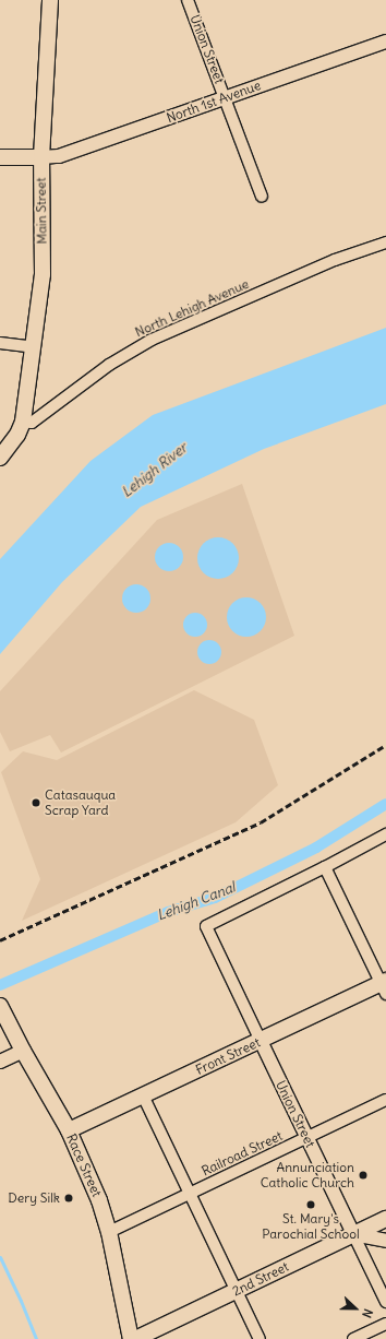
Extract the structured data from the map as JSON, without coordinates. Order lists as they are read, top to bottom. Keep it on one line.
{"streets":{"main road":["Main Street","Front Street","Race Street","2nd Street"],"street":["Union Street","North 1st Avenue","North Lehigh Avenue","Railroad Street"]},"crossings":[["Union Street","North 1st Avenue"],["Union Street","Front Street"],["Union Street","Railroad Street"],["Union Street","2nd Street"],["North 1st Avenue","Main Street"],["Main Street","North Lehigh Avenue"],["Front Street","Race Street"],["Railroad Street","Race Street"]],"water":["Lehigh River","Lehigh Canal"],"places":["Catasauqua Scrap Yard","Annunciation Catholic Church","Dery Silk","St. Mary's Parochial School"],"north":"right"}
